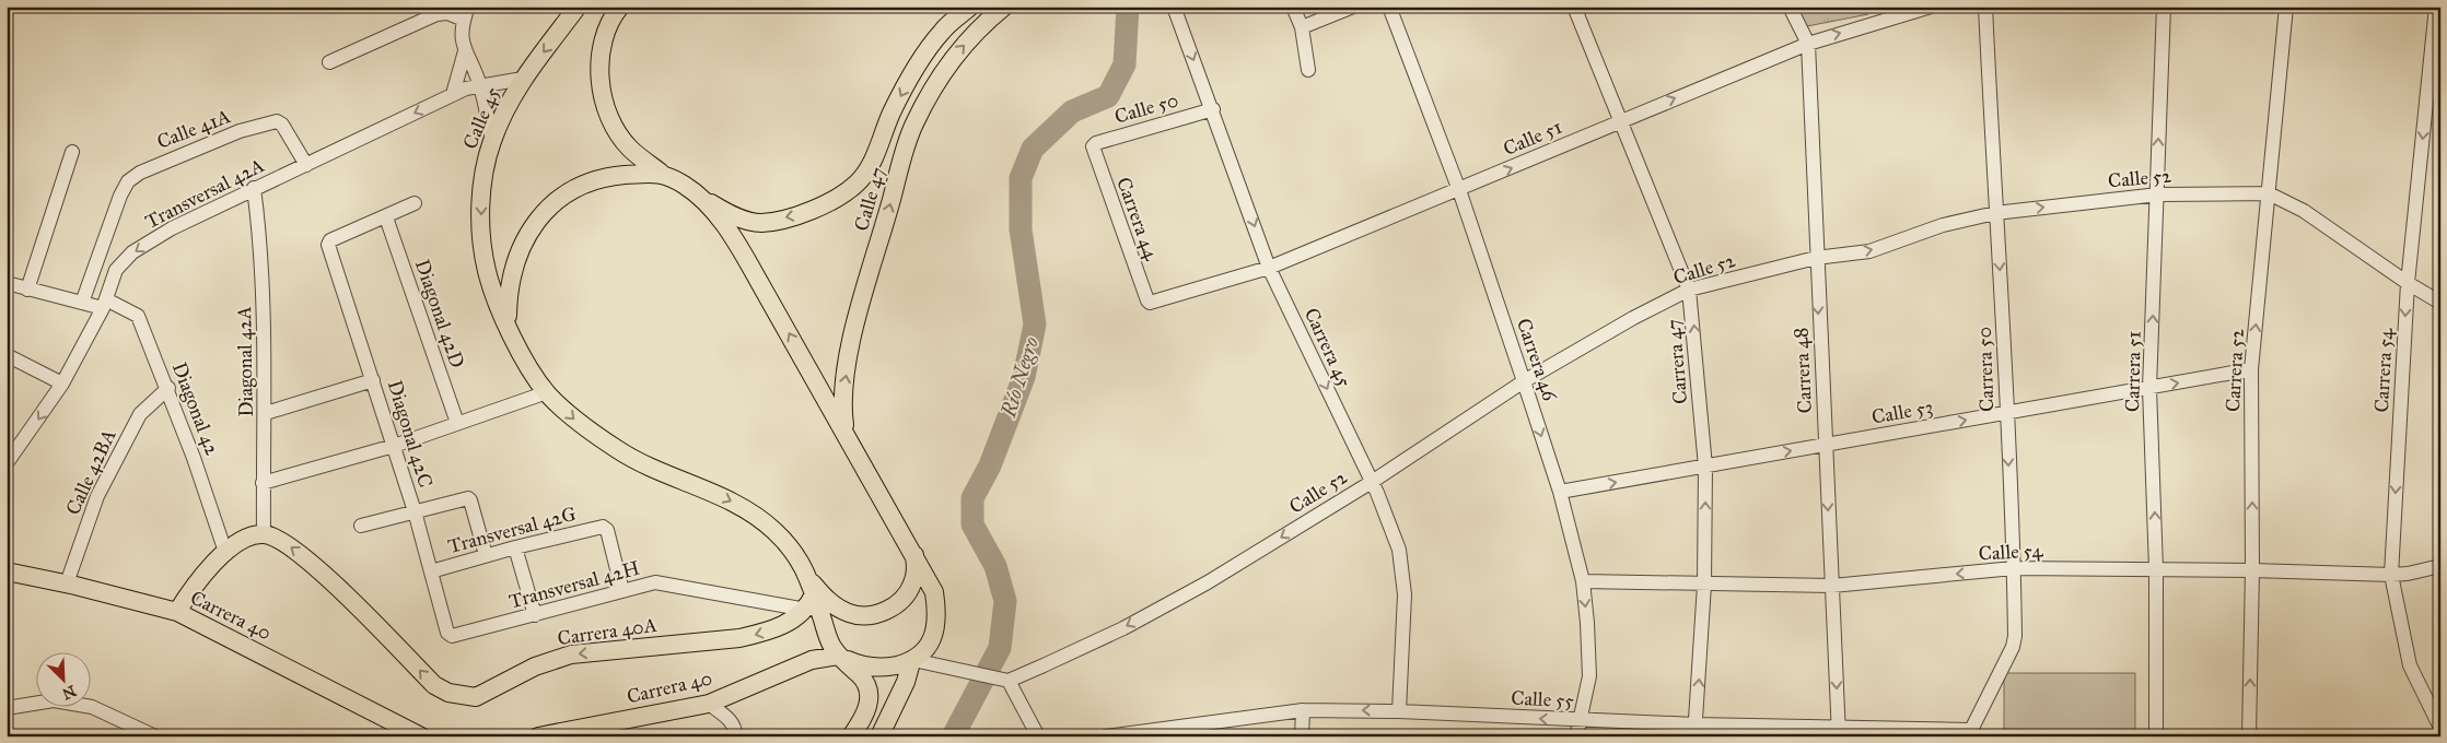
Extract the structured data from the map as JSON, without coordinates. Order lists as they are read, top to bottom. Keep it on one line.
{"streets":{"main road":["Calle 45","Calle 47","Carrera 40","Carrera 40A"],"street":["Calle 50","Calle 41A","Calle 51","Calle 52","Transversal 42A","Carrera 44","Diagonal 42D","Carrera 45","Carrera 46","Diagonal 42A","Carrera 47","Carrera 50","Carrera 48","Carrera 52","Carrera 54","Carrera 51","Diagonal 42","Calle 53","Diagonal 42C","Calle 42BA","Transversal 42G","Calle 54","Transversal 42H","Calle 55"]},"crossings":[["Calle 50","Carrera 44"],["Calle 50","Carrera 45"],["Calle 45","Transversal 42A"],["Calle 45","Transversal 42H"],["Calle 45","Carrera 40A"],["Calle 41A","Transversal 42A"],["Calle 51","Carrera 44"],["Calle 51","Carrera 45"],["Calle 51","Carrera 46"],["Calle 51","Carrera 47"],["Calle 51","Carrera 48"],["Calle 52","Carrera 45"],["Calle 52","Carrera 46"],["Calle 52","Carrera 47"],["Calle 52","Carrera 50"],["Calle 52","Carrera 48"],["Calle 52","Carrera 52"],["Calle 52","Carrera 54"],["Calle 52","Carrera 51"],["Transversal 42A","Diagonal 42A"],["Transversal 42A","Diagonal 42"],["Diagonal 42D","Diagonal 42C"],["Carrera 45","Calle 55"],["Carrera 46","Calle 53"],["Carrera 46","Calle 54"],["Carrera 46","Calle 55"],["Diagonal 42A","Carrera 40A"],["Carrera 47","Calle 53"],["Carrera 47","Calle 54"],["Carrera 47","Calle 55"],["Carrera 50","Calle 53"],["Carrera 50","Calle 54"],["Carrera 50","Calle 55"],["Carrera 48","Calle 53"],["Carrera 48","Calle 54"],["Carrera 48","Calle 55"],["Carrera 52","Calle 53"],["Carrera 52","Calle 54"],["Carrera 54","Calle 54"],["Carrera 51","Calle 53"],["Carrera 51","Calle 54"],["Diagonal 42","Calle 42BA"],["Diagonal 42C","Transversal 42G"],["Diagonal 42C","Transversal 42H"],["Calle 42BA","Carrera 40"],["Transversal 42G","Transversal 42H"],["Transversal 42H","Carrera 40A"]],"one_way":["Calle 51","Transversal 42A","Carrera 45","Carrera 47","Carrera 50","Carrera 48","Carrera 52","Carrera 54","Carrera 51","Calle 53","Carrera 40A"],"water":["Río Negro"],"north":"bottom right"}
